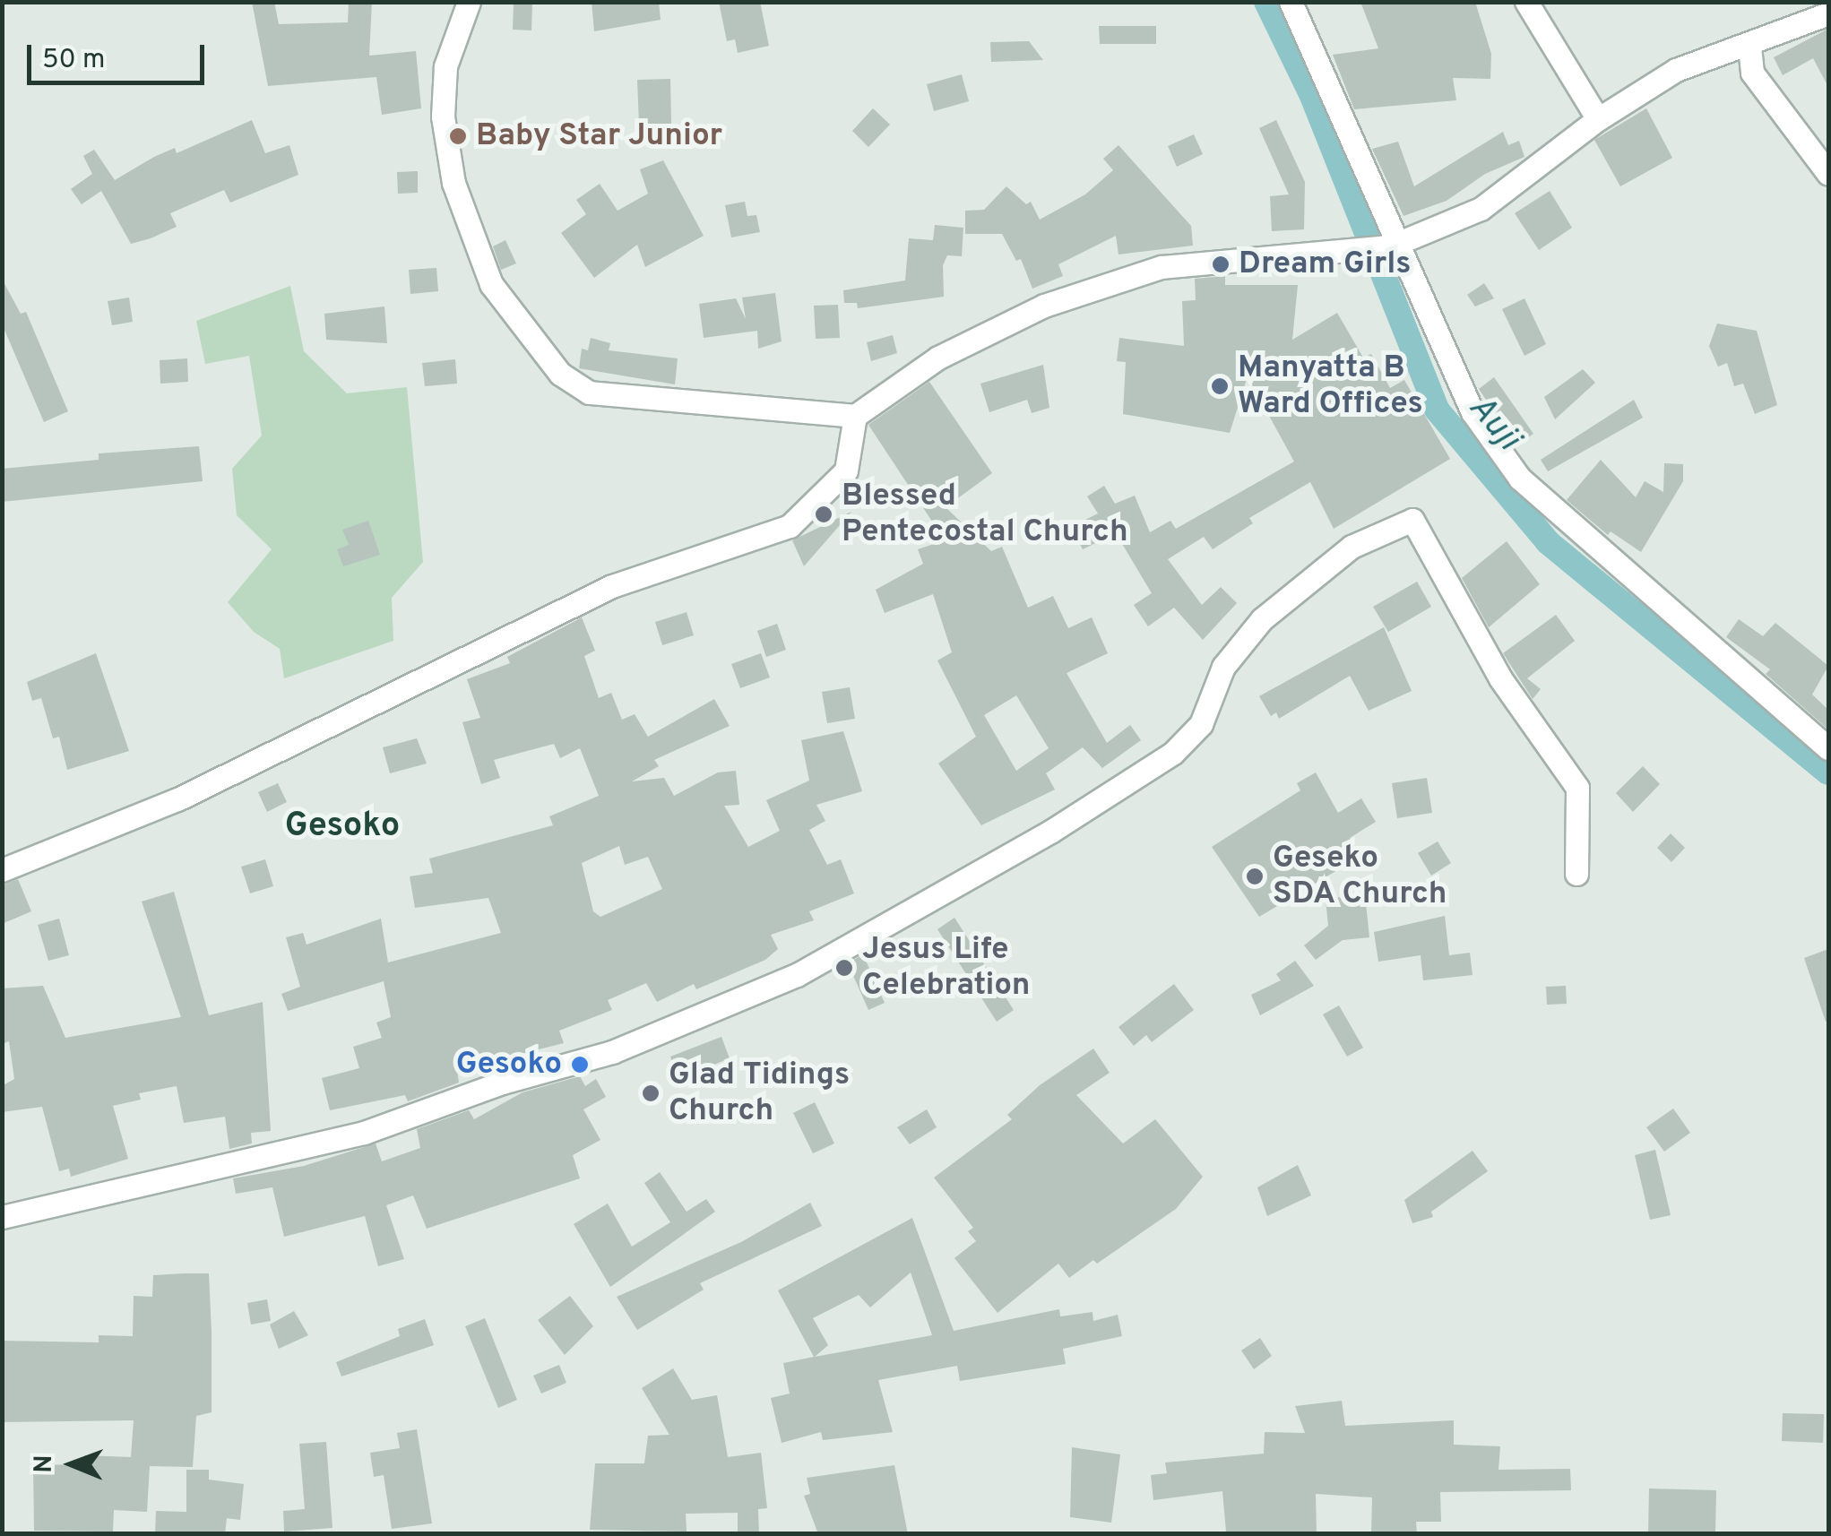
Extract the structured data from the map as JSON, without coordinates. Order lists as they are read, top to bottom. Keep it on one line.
{"districts":["Gesoko"],"water":["Auji"],"places":["Baby Star Junior","Dream Girls","Manyatta B Ward Offices","Blessed Pentecostal Church","Geseko SDA Church","Jesus Life Celebration","Gesoko","Glad Tidings Church"],"scale_bar":"50 m","north":"left"}
